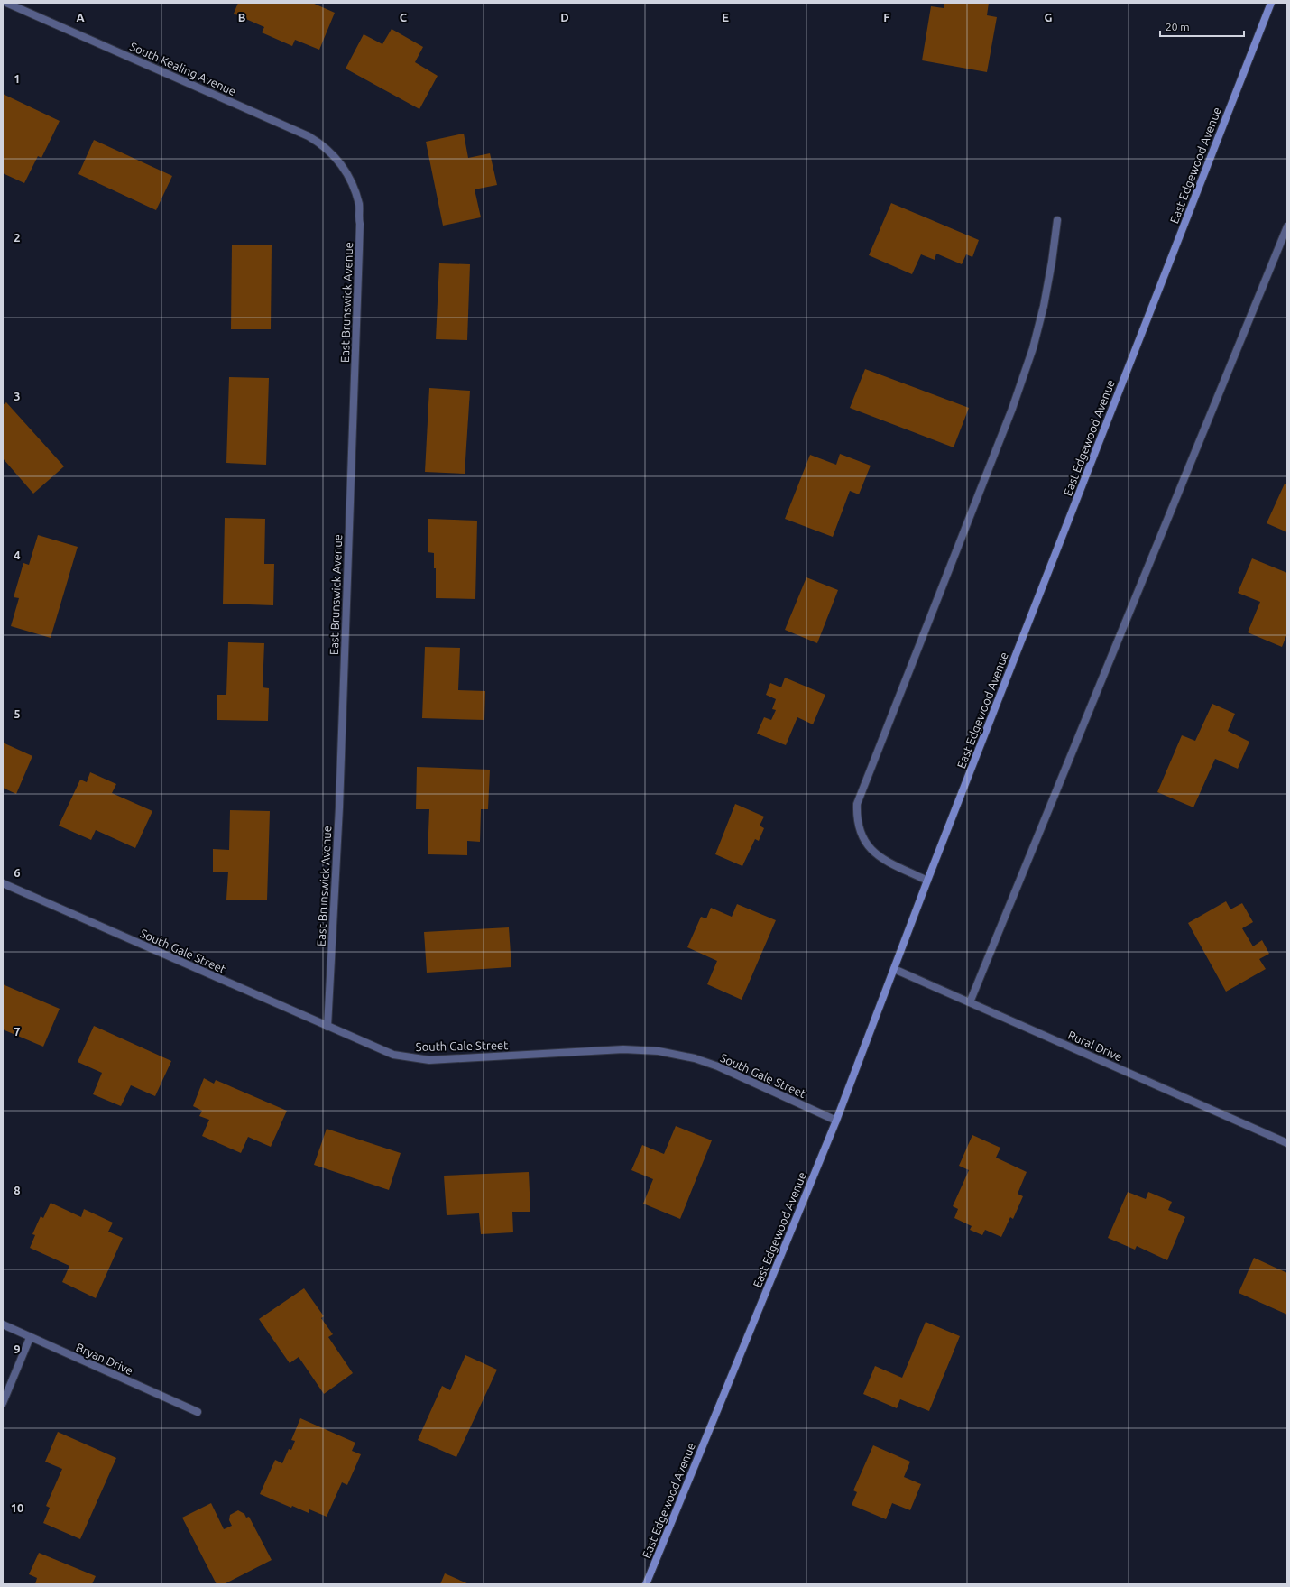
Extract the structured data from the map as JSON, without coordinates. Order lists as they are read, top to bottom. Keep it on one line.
{"streets":{"main road":["East Edgewood Avenue"],"street":["South Kealing Avenue","East Brunswick Avenue","South Gale Street","Rural Drive","Bryan Drive"]},"crossings":[["South Kealing Avenue","East Brunswick Avenue"],["East Edgewood Avenue","South Gale Street"],["East Edgewood Avenue","Rural Drive"],["East Brunswick Avenue","South Gale Street"]],"scale_bar":"20 m","grid":{"columns":["A","B","C","D","E","F","G"],"rows":["1","2","3","4","5","6","7","8","9","10"]}}
